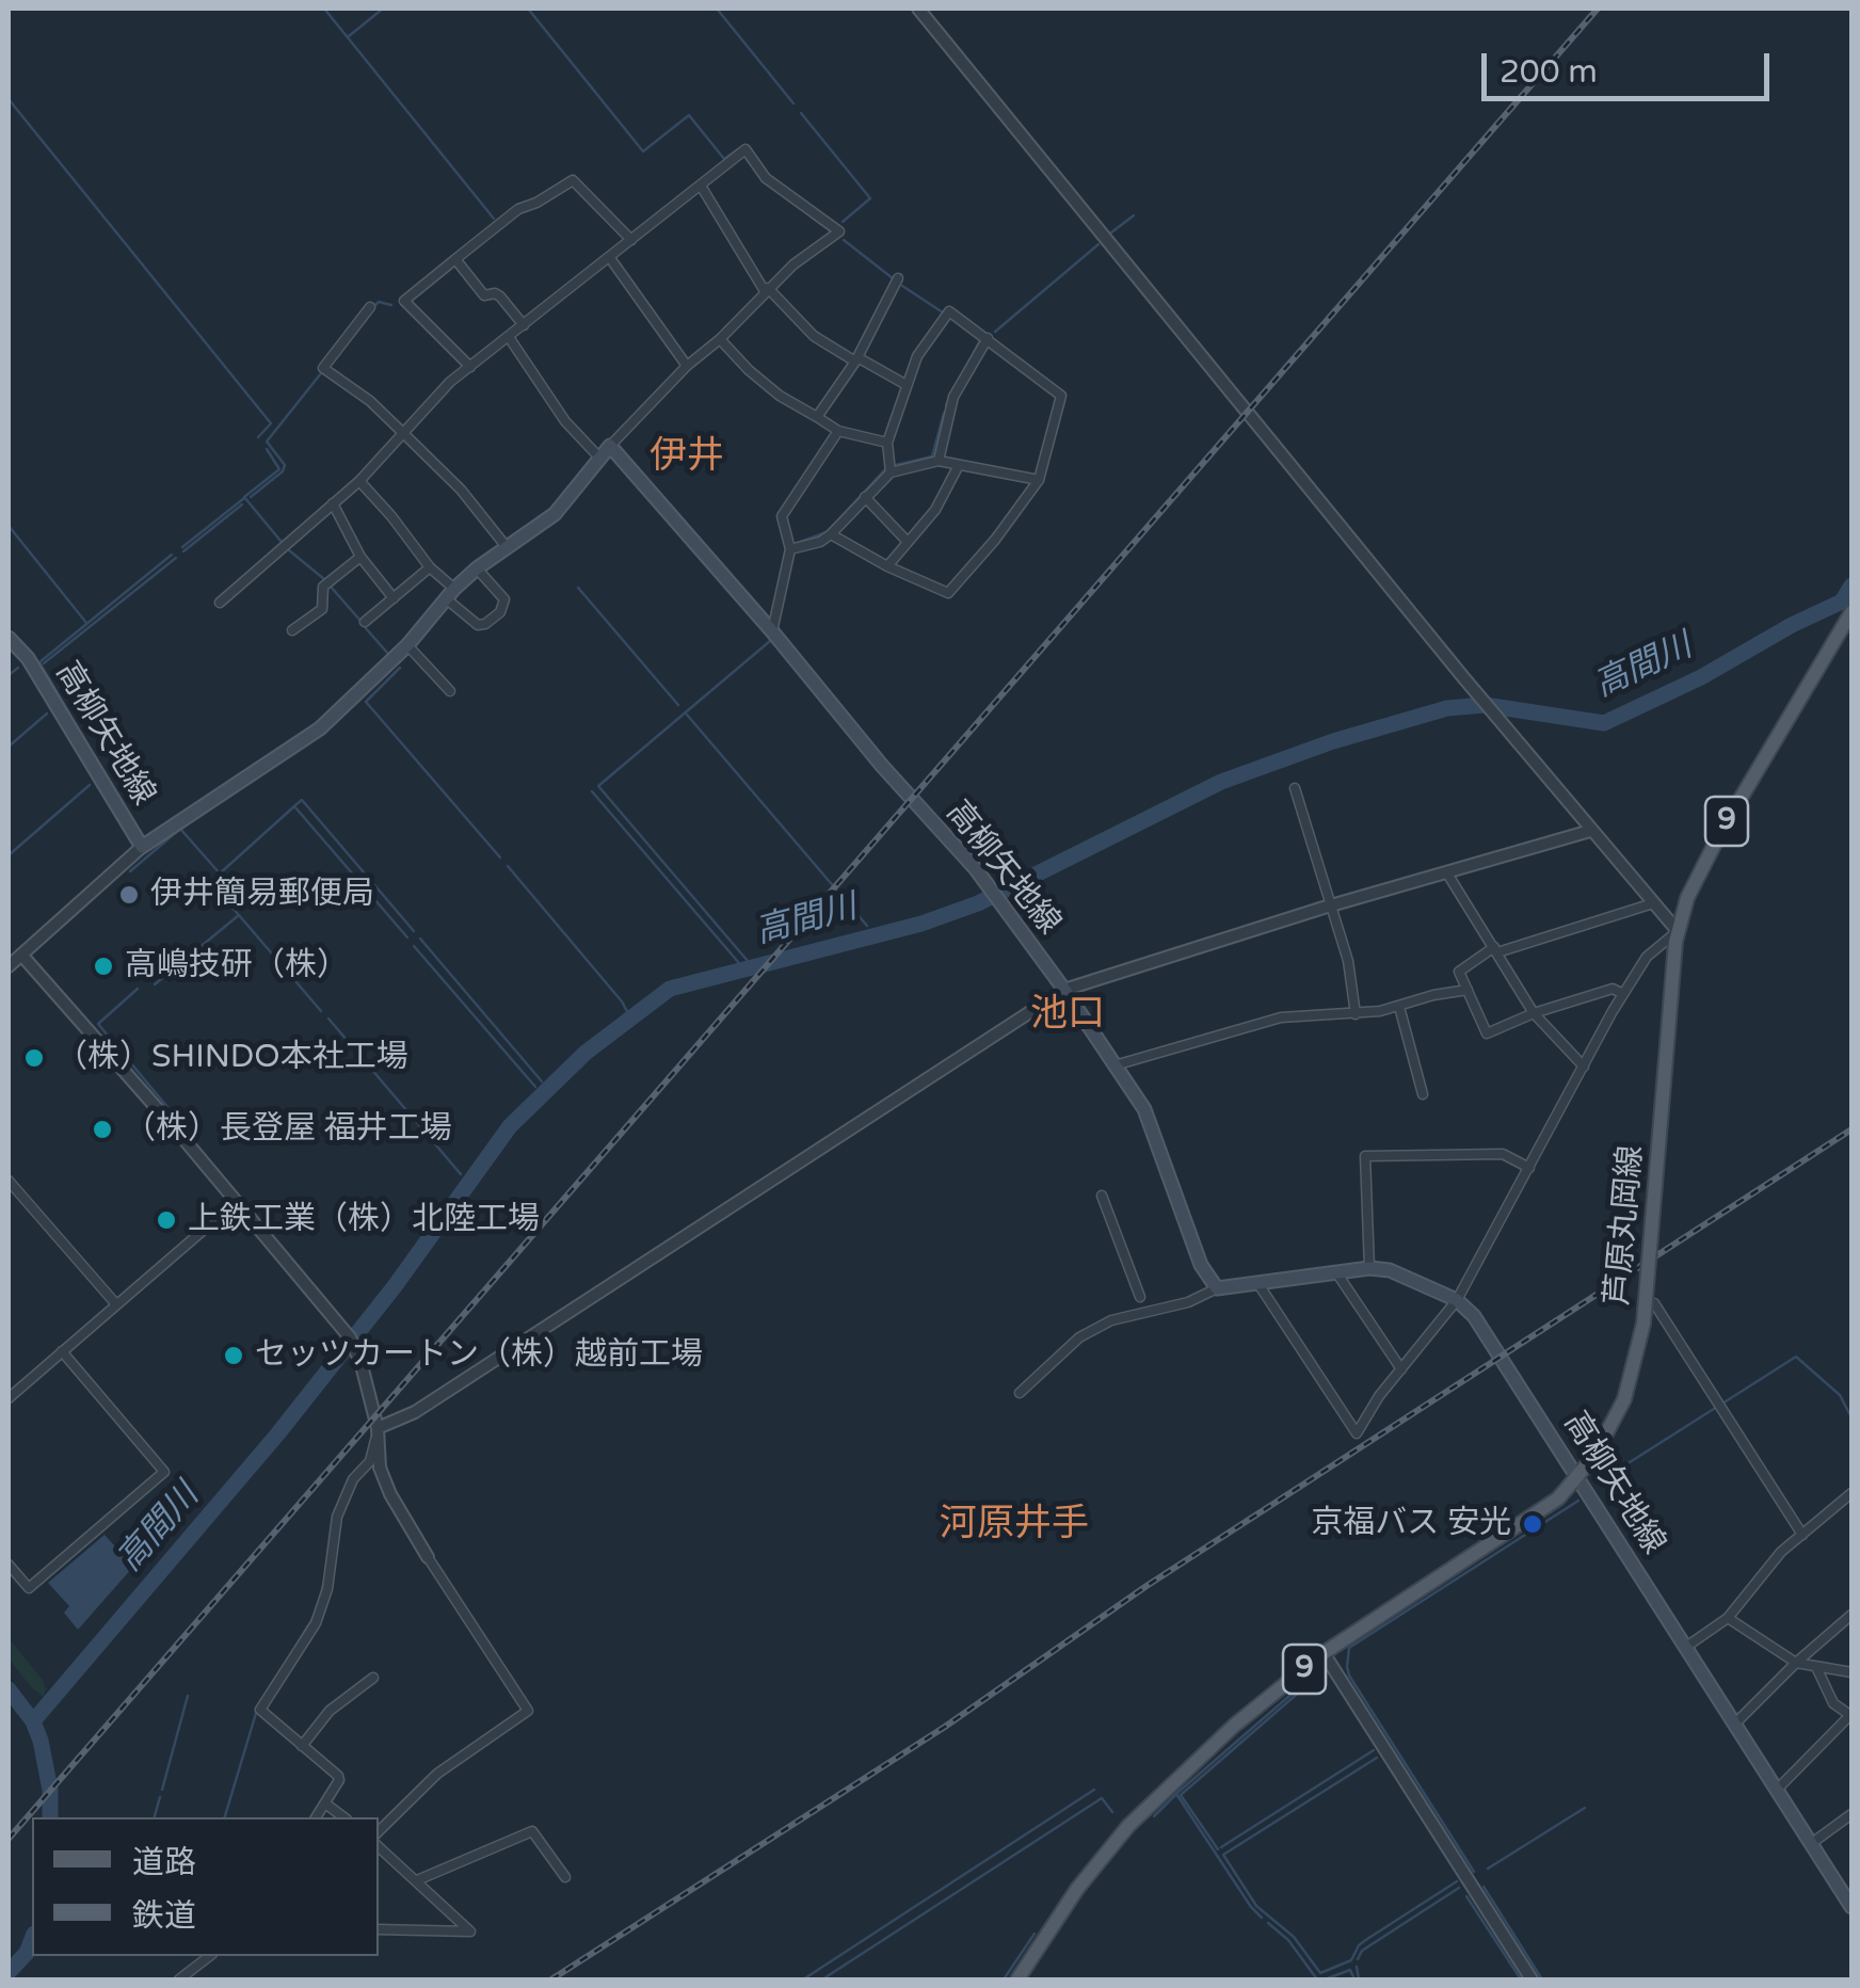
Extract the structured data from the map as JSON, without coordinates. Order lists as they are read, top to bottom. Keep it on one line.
{"streets":{"main road":["高柳矢地線","9","芦原丸岡線"]},"crossings":[["高柳矢地線","9"],["高柳矢地線","芦原丸岡線"],["9","芦原丸岡線"]],"districts":["伊井","池口","河原井手"],"water":["高間川"],"places":["伊井簡易郵便局","高嶋技研（株）","（株）SHINDO本社工場","（株）長登屋 福井工場","上鉄工業（株）北陸工場","セッツカートン（株）越前工場","京福バス 安光"],"legend":["道路","鉄道"],"scale_bar":"200 m"}
